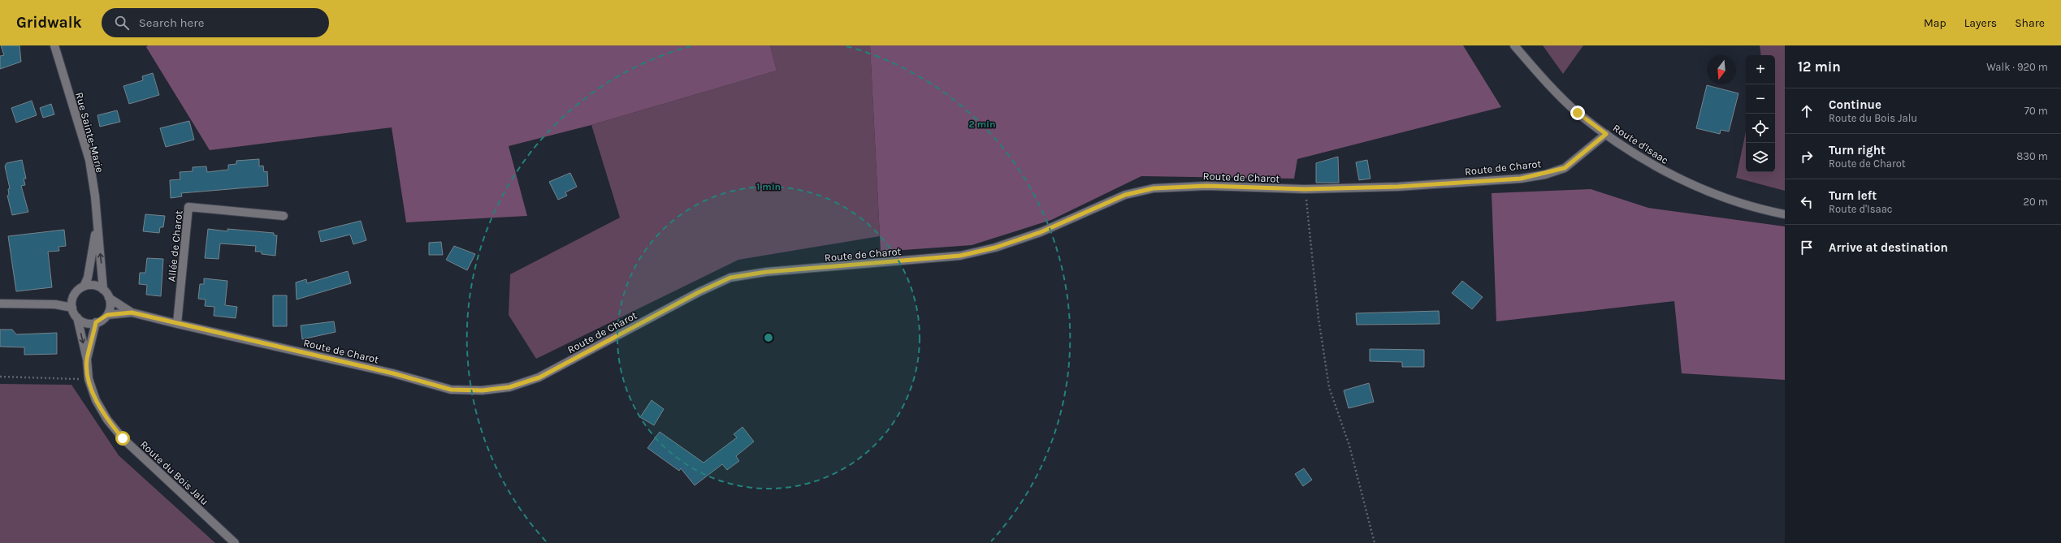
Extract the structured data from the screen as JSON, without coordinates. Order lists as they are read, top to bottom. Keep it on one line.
{"streets":{"street":["Rue Sainte-Marie","Route d'Isaac","Route de Charot","Allée de Charot","Route du Bois Jalu"]},"crossings":[["Rue Sainte-Marie","Route de Charot"],["Rue Sainte-Marie","Route du Bois Jalu"],["Route d'Isaac","Route de Charot"],["Route de Charot","Allée de Charot"],["Route de Charot","Route du Bois Jalu"]],"north":"bottom","page":{"header":"Gridwalk","search":"Search here","nav":["Map","Layers","Share"],"heading":["12 min","Walk · 920 m"],"map_buttons":["+","−"],"list":[["Continue","Route du Bois Jalu","70 m"],["Turn right","Route de Charot","830 m"],["Turn left","Route d'Isaac","20 m"],"Arrive at destination"]},"rings":["2 min","1 min"]}
